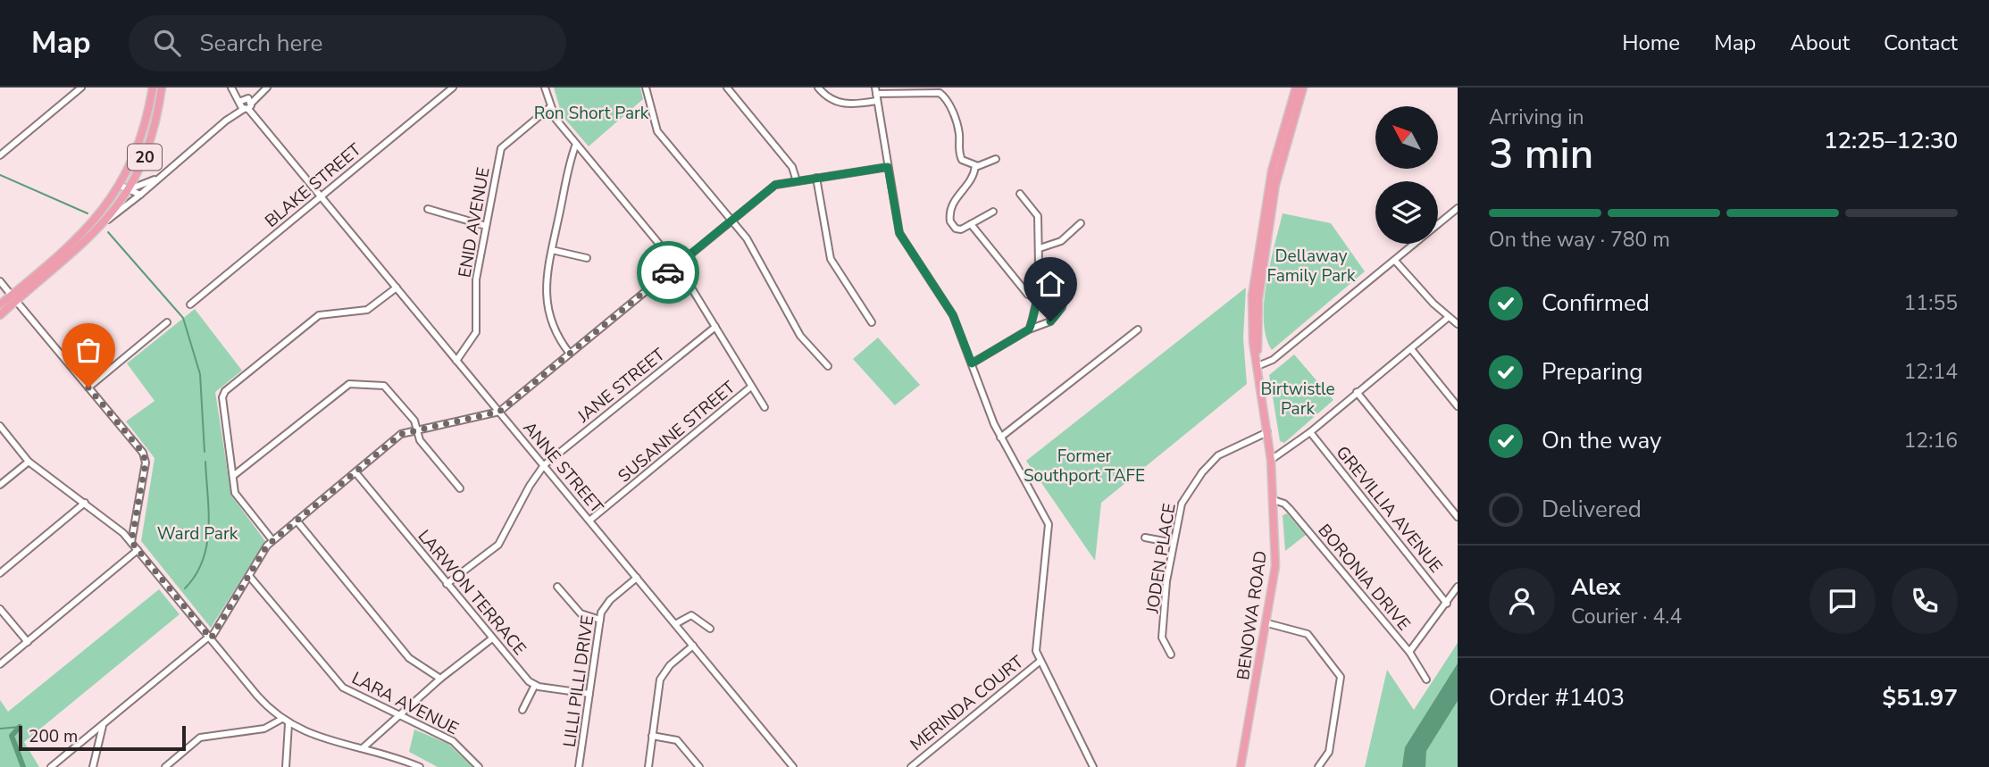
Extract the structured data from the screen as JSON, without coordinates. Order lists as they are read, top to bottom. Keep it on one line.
{"streets":{"main road":["20","BENOWA ROAD"],"street":["BLAKE STREET","ENID AVENUE","JANE STREET","SUSANNE STREET","ANNE STREET","GREVILLIA AVENUE","JODEN PLACE","BORONIA DRIVE","LARWON TERRACE","LILLI PILLI DRIVE","LARA AVENUE","MERINDA COURT"]},"crossings":[["BLAKE STREET","ANNE STREET"],["ENID AVENUE","ANNE STREET"],["JANE STREET","ANNE STREET"],["JANE STREET","LARWON TERRACE"],["SUSANNE STREET","ANNE STREET"],["ANNE STREET","LILLI PILLI DRIVE"],["JODEN PLACE","BENOWA ROAD"],["BORONIA DRIVE","BENOWA ROAD"]],"parks":["Ron Short Park","Dellaway Family Park","Birtwistle Park","Former Southport TAFE","Ward Park"],"scale_bar":"200 m","north":"top left","page":{"header":"Map","search":"Search here","nav":["Home","Map","About","Contact"],"heading":["3 min","Arriving in","12:25–12:30"],"panel":["Alex","Courier · 4.4","Order #1403","$51.97"],"bar":"On the way · 780 m","list":[["Confirmed","11:55"],["Preparing","12:14"],["On the way","12:16"],"Delivered"],"scale":"200 m"}}
